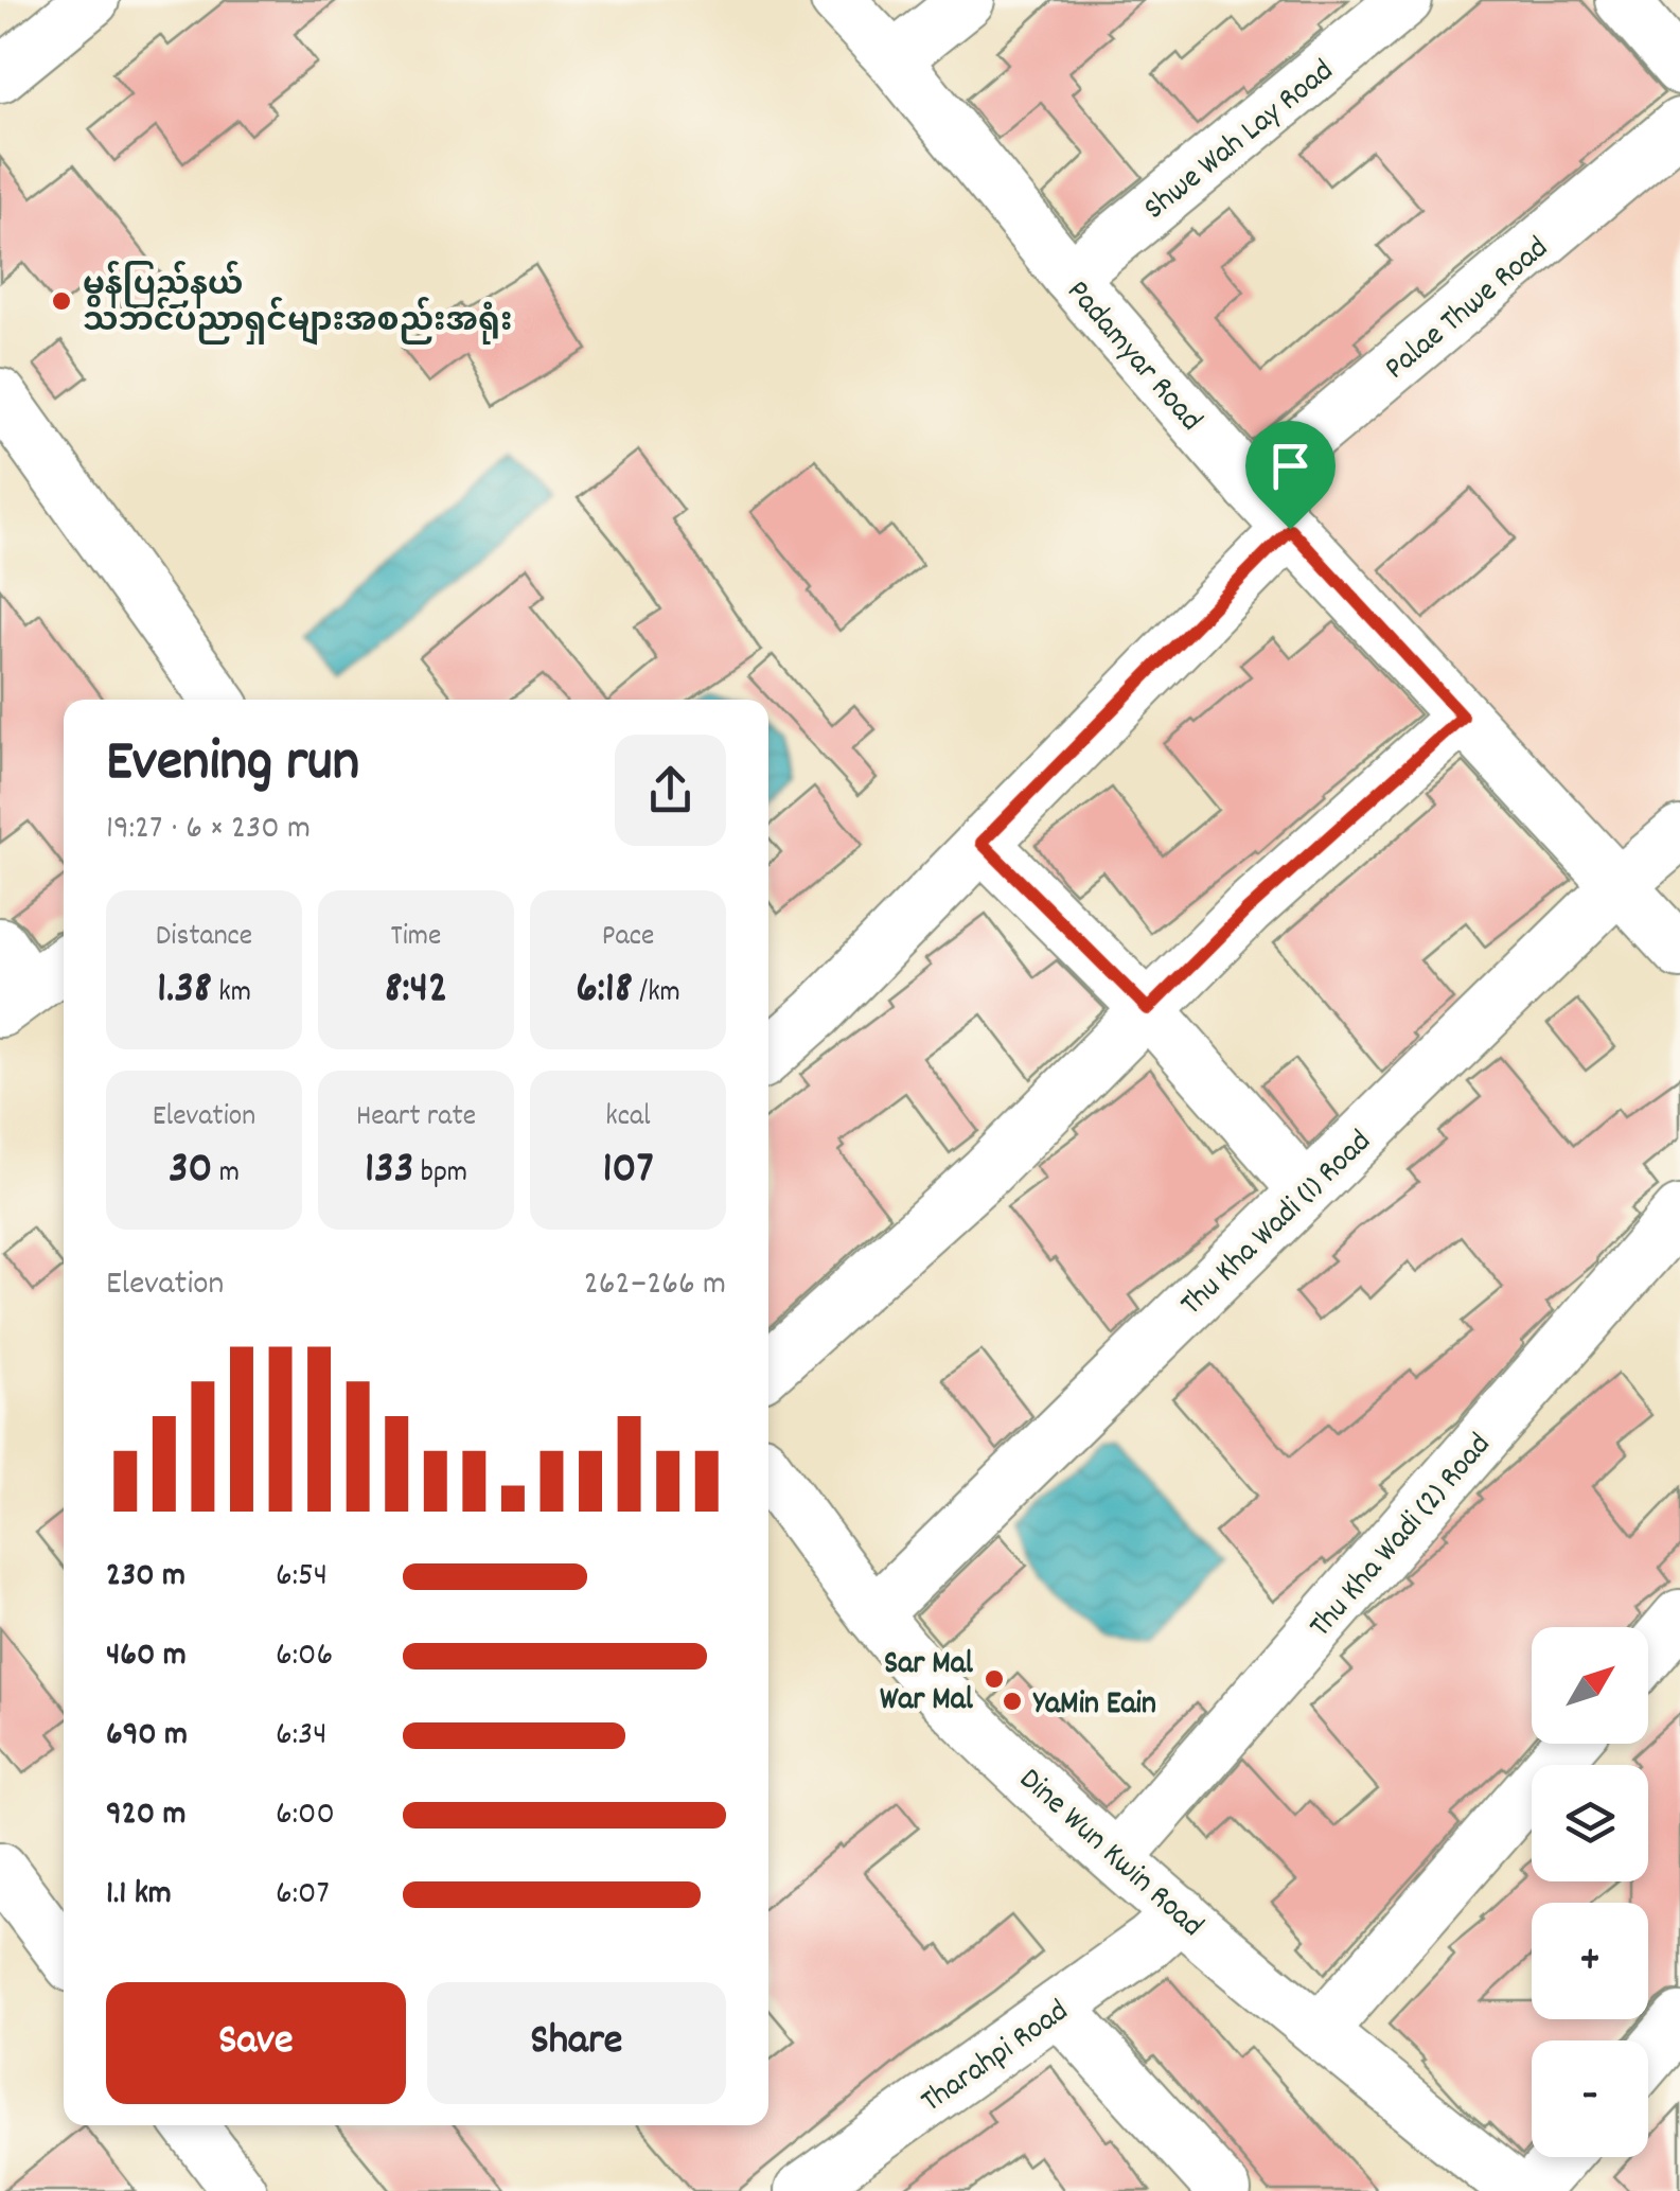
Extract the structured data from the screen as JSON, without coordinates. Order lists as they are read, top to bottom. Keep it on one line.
{"streets":{"street":["Shwe Wah Lay Road","Palae Thwe Road","Padamyar Road","Thu Kha Wadi (1) Road","Thu Kha Wadi (2) Road","Dine Wun Kwin Road","Tharahpi Road"]},"crossings":[["Shwe Wah Lay Road","Padamyar Road"],["Palae Thwe Road","Padamyar Road"],["Padamyar Road","Thu Kha Wadi (1) Road"],["Thu Kha Wadi (1) Road","Dine Wun Kwin Road"],["Thu Kha Wadi (2) Road","Dine Wun Kwin Road"],["Dine Wun Kwin Road","Tharahpi Road"]],"places":["မွန်ပြည်နယ် သဘင်ပညာရှင်များအစည်းအရုံး","Sar Mal War Mal","YaMin Eain"],"north":"top right","page":{"heading":["Evening run","19:27 · 6 × 230 m"],"stats":[["Distance","1.38 km"],["Time","8:42"],["Pace","6:18 /km"],["Elevation","30 m"],["Heart rate","133 bpm"],["kcal","107"]],"chart":["Elevation","262–266 m"],"list":[{"name":"230 m","note":"6:54"},{"name":"460 m","note":"6:06"},{"name":"690 m","note":"6:34"},{"name":"920 m","note":"6:00"},{"name":"1.1 km","note":"6:07"}],"map_buttons":["+","−"],"buttons":["Save","Share"]}}
